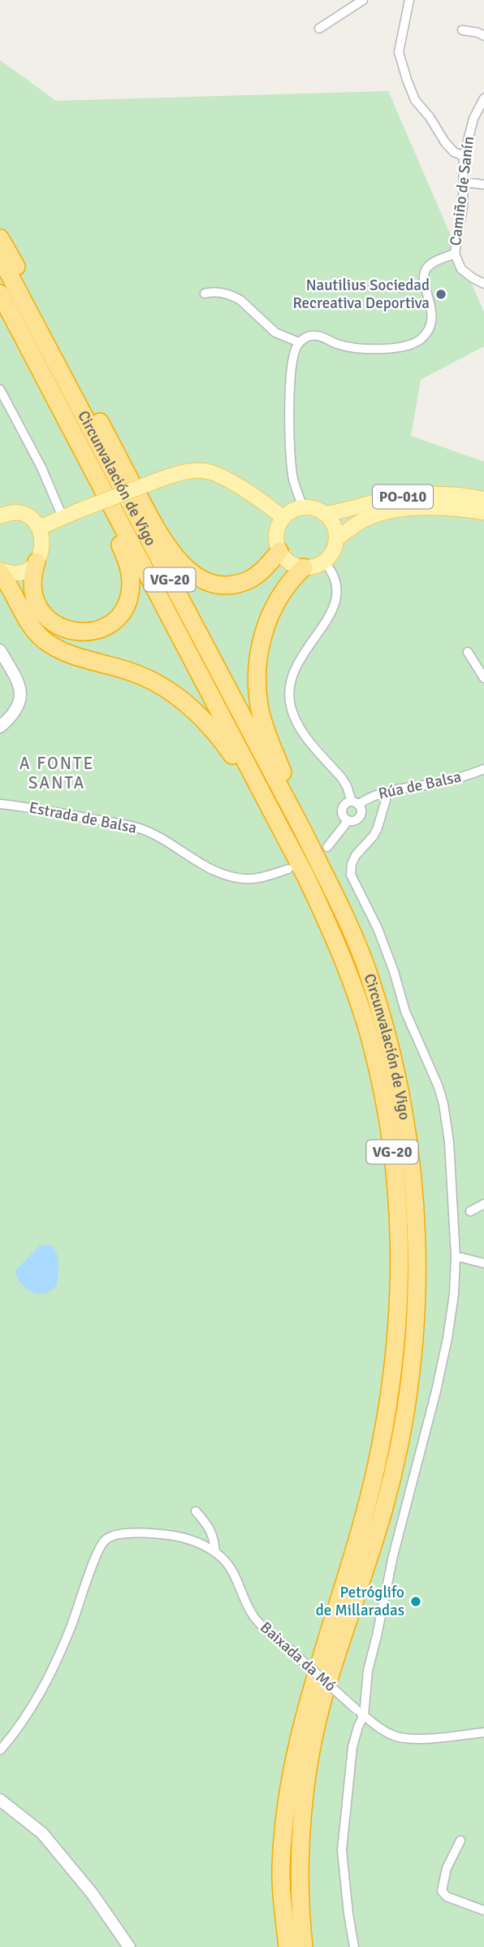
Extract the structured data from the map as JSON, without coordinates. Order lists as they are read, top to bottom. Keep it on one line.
{"streets":{"highway":["Circunvalación de Vigo","VG-20"],"main road":["PO-010"],"street":["Camiño de Sanín","Rúa de Balsa","Estrada de Balsa","Baixada da Mó"]},"districts":["A FONTE SANTA"],"places":["Nautilius Sociedad Recreativa Deportiva","Petróglifo de Millaradas"]}
